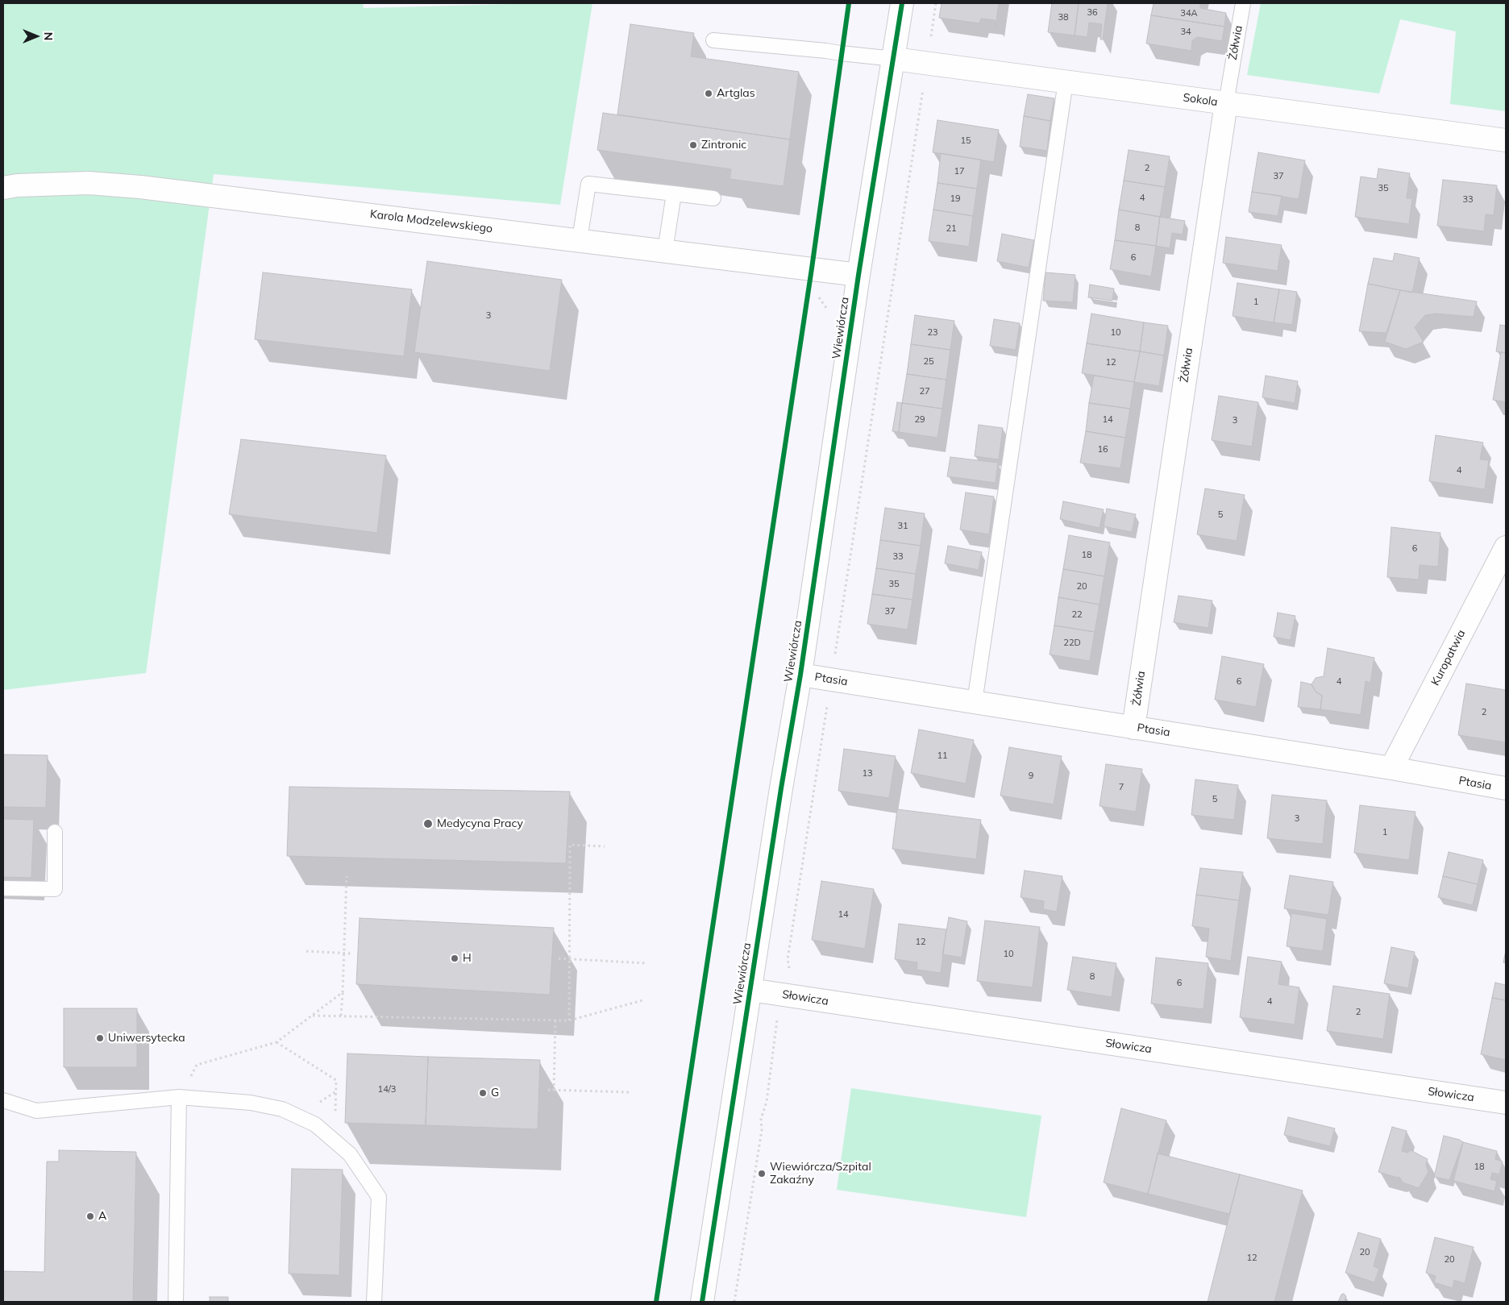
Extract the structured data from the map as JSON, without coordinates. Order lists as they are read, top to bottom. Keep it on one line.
{"streets":{"street":["Żółwia","Sokola","Karola Modzelewskiego","Wiewiórcza","Kuropatwia","Ptasia","Słowicza"]},"crossings":[["Żółwia","Sokola"],["Żółwia","Ptasia"],["Sokola","Wiewiórcza"],["Karola Modzelewskiego","Wiewiórcza"],["Wiewiórcza","Ptasia"],["Wiewiórcza","Słowicza"],["Kuropatwia","Ptasia"]],"places":["Artglas","Zintronic","Medycyna Pracy","H","Uniwersytecka","G","Wiewiórcza/Szpital Zakaźny","A"],"house_numbers":["36","34A","38","34","15","2","17","37","35","4","19","33","8","21","6","1","3","23","10","25","12","27","29","14","3","16","4","5","31","6","18","33","35","20","37","22","22D","6","4","2","11","13","9","7","5","3","1","14","12","10","8","6","4","2","14/3","18","20","12","20"],"north":"right"}
